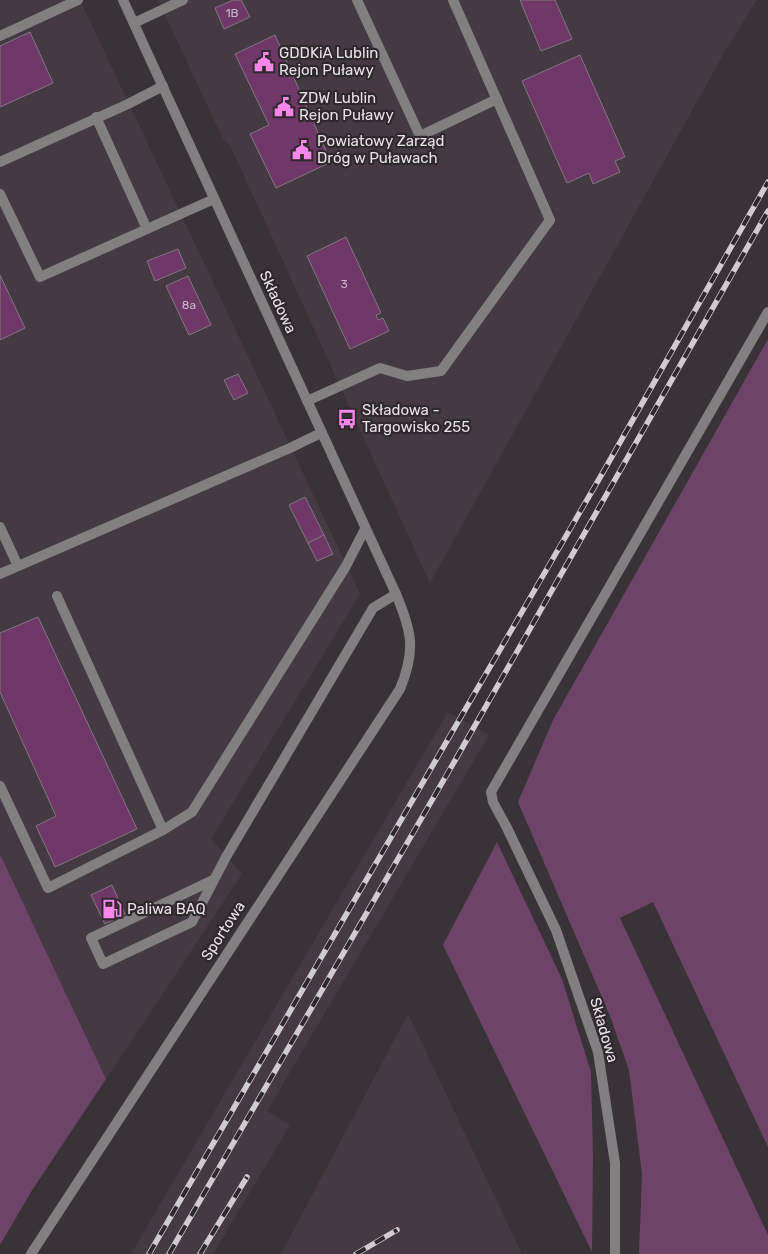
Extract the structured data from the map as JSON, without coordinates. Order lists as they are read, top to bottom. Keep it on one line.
{"streets":{"street":["Składowa","Sportowa"]},"crossings":[["Składowa","Sportowa"]],"places":{"public building":["GDDKiA Lublin Rejon Puławy","ZDW Lublin Rejon Puławy","Powiatowy Zarząd Dróg w Puławach"],"bus stop":["Składowa - Targowisko 255"],"fuel station":["Paliwa BAQ"]},"house_numbers":["1B","3","8a"]}
